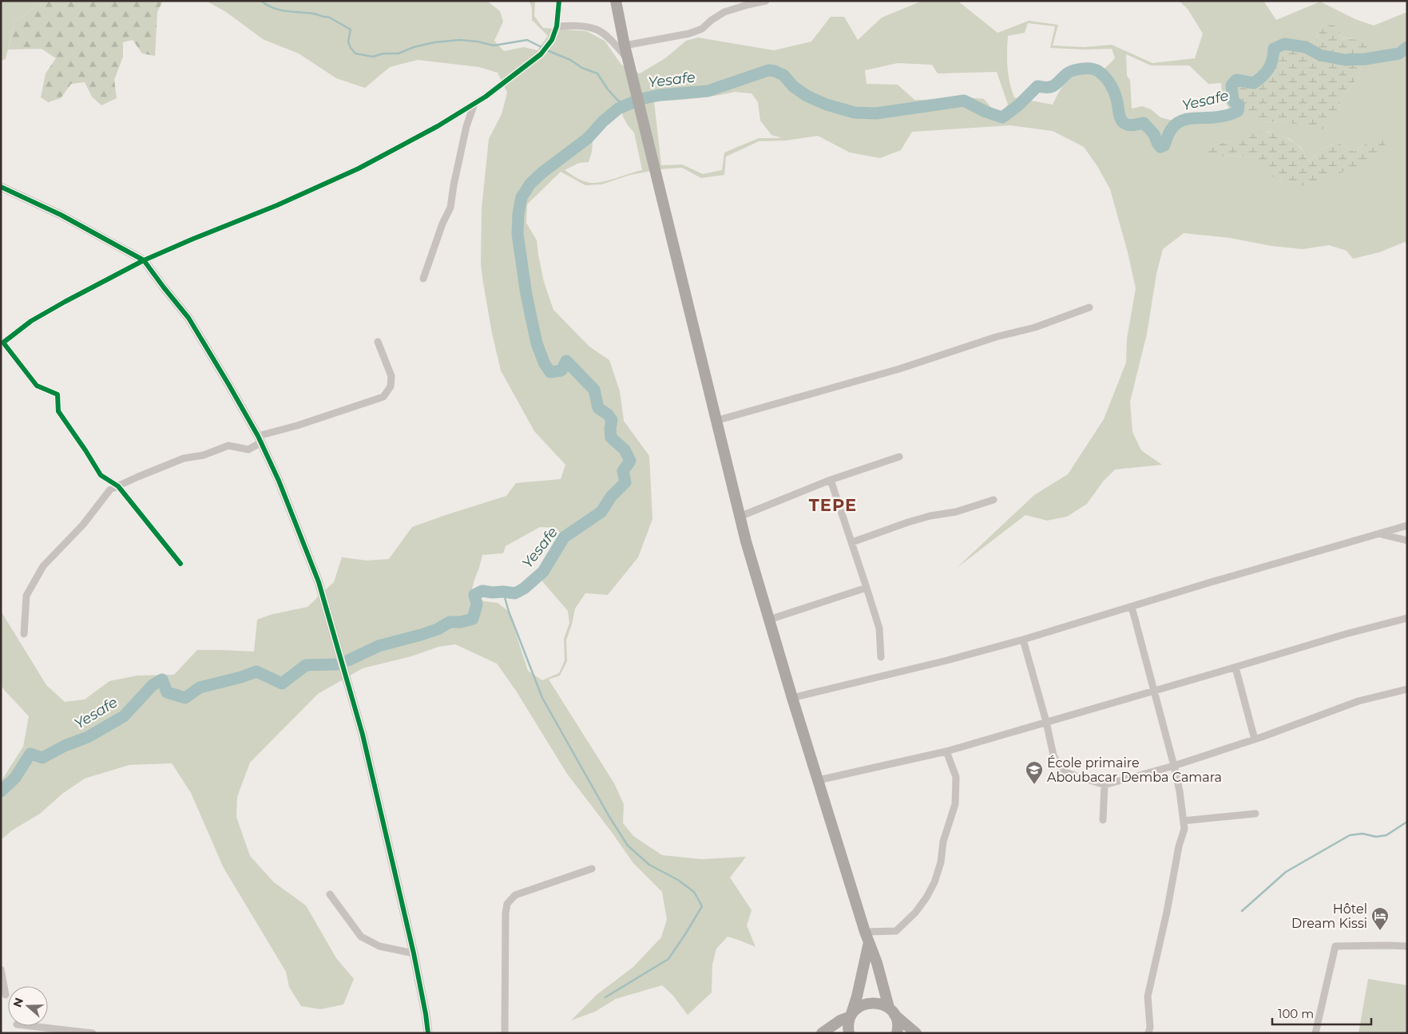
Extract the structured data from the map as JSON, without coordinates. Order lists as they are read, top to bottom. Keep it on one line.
{"districts":["TEPE"],"water":["Yesafe"],"places":{"school or university":["École primaire Aboubacar Demba Camara"],"hotel":["Hôtel Dream Kissi"]},"scale_bar":"100 m","north":"left"}
